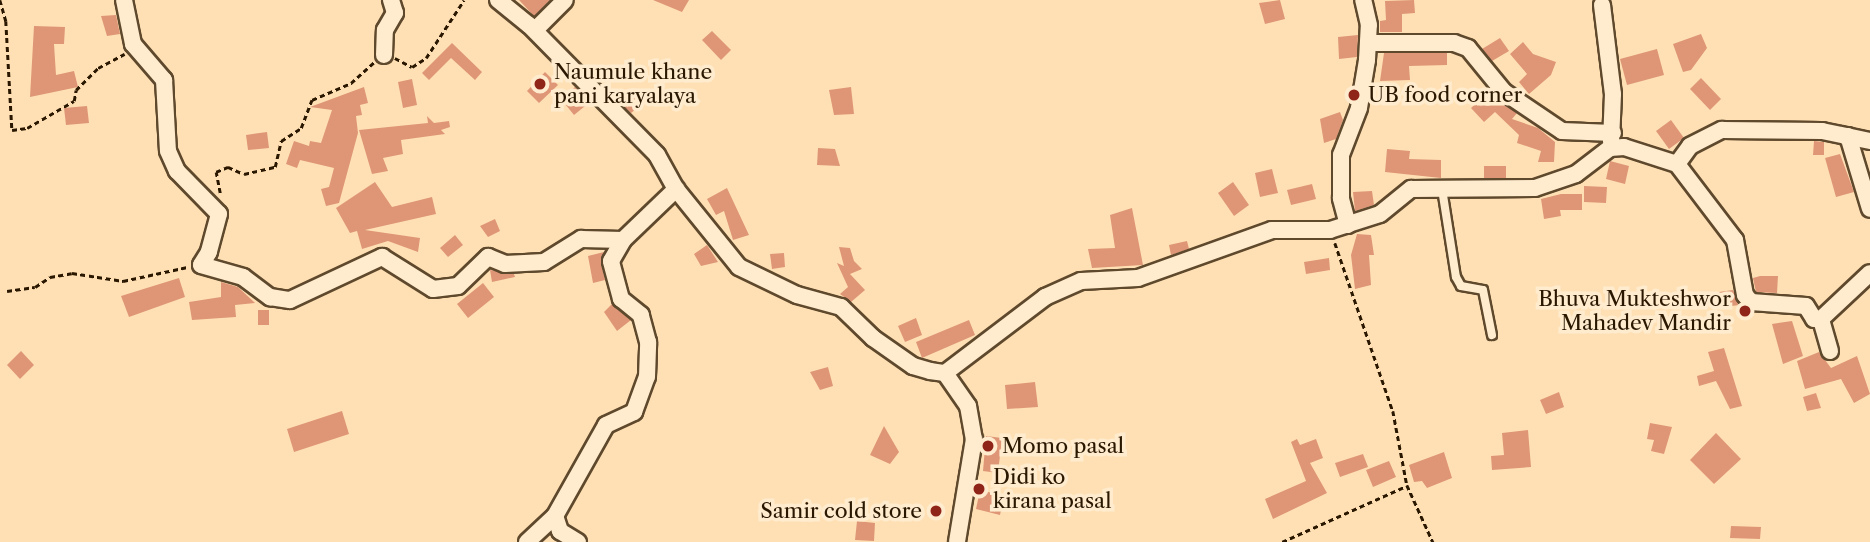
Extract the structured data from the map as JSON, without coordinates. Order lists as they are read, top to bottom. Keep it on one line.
{"places":["Naumule khane pani karyalaya","UB food corner","Bhuva Mukteshwor Mahadev Mandir","Momo pasal","Didi ko kirana pasal","Samir cold store"]}
